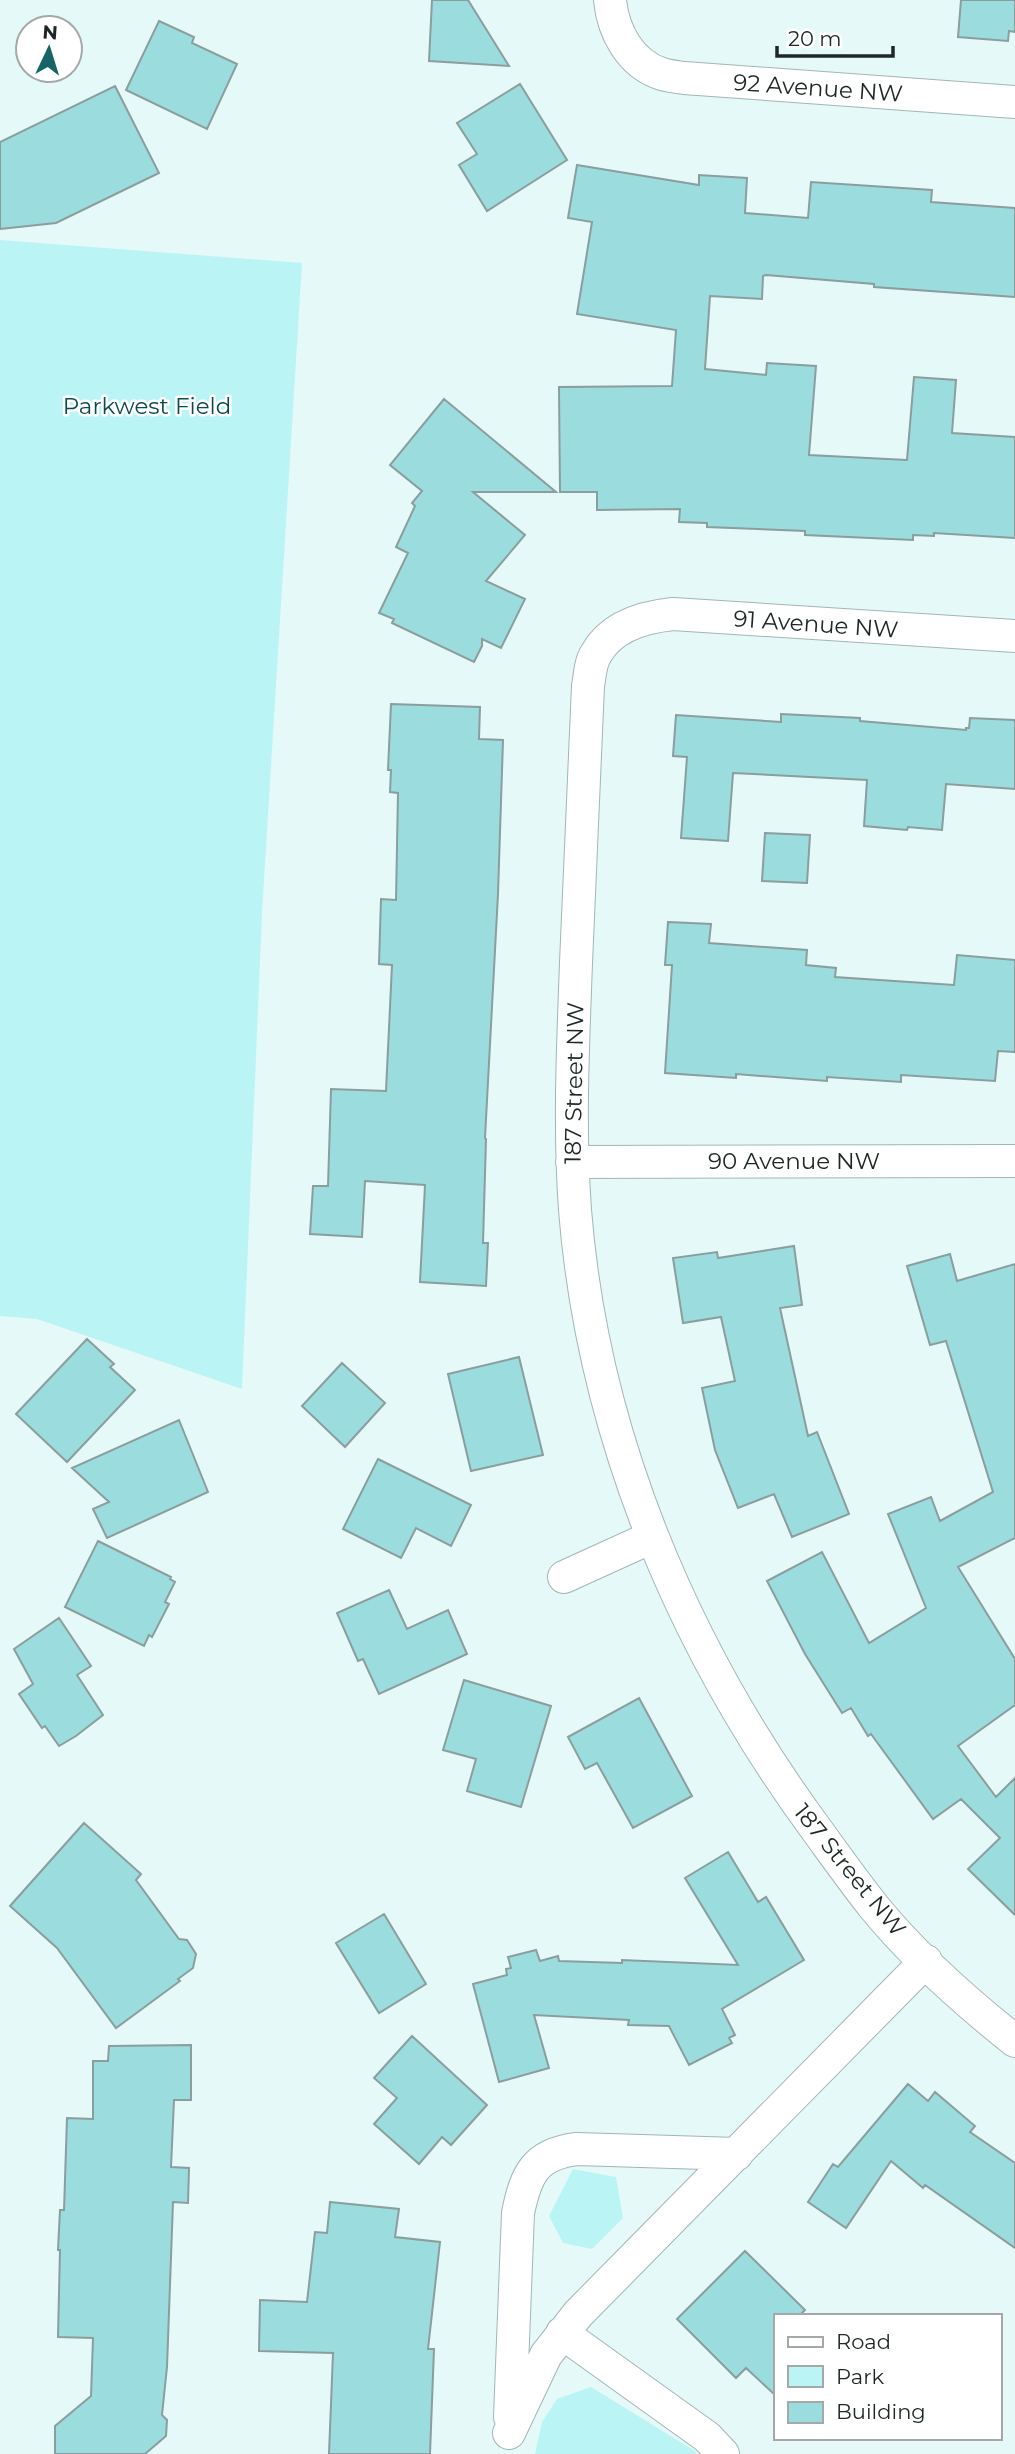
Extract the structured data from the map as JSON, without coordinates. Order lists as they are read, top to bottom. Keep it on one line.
{"streets":{"street":["92 Avenue NW","91 Avenue NW","187 Street NW","90 Avenue NW"]},"crossings":[["91 Avenue NW","187 Street NW"],["187 Street NW","90 Avenue NW"]],"parks":["Parkwest Field"],"legend":["Road","Park","Building"],"scale_bar":"20 m","north":"top"}
